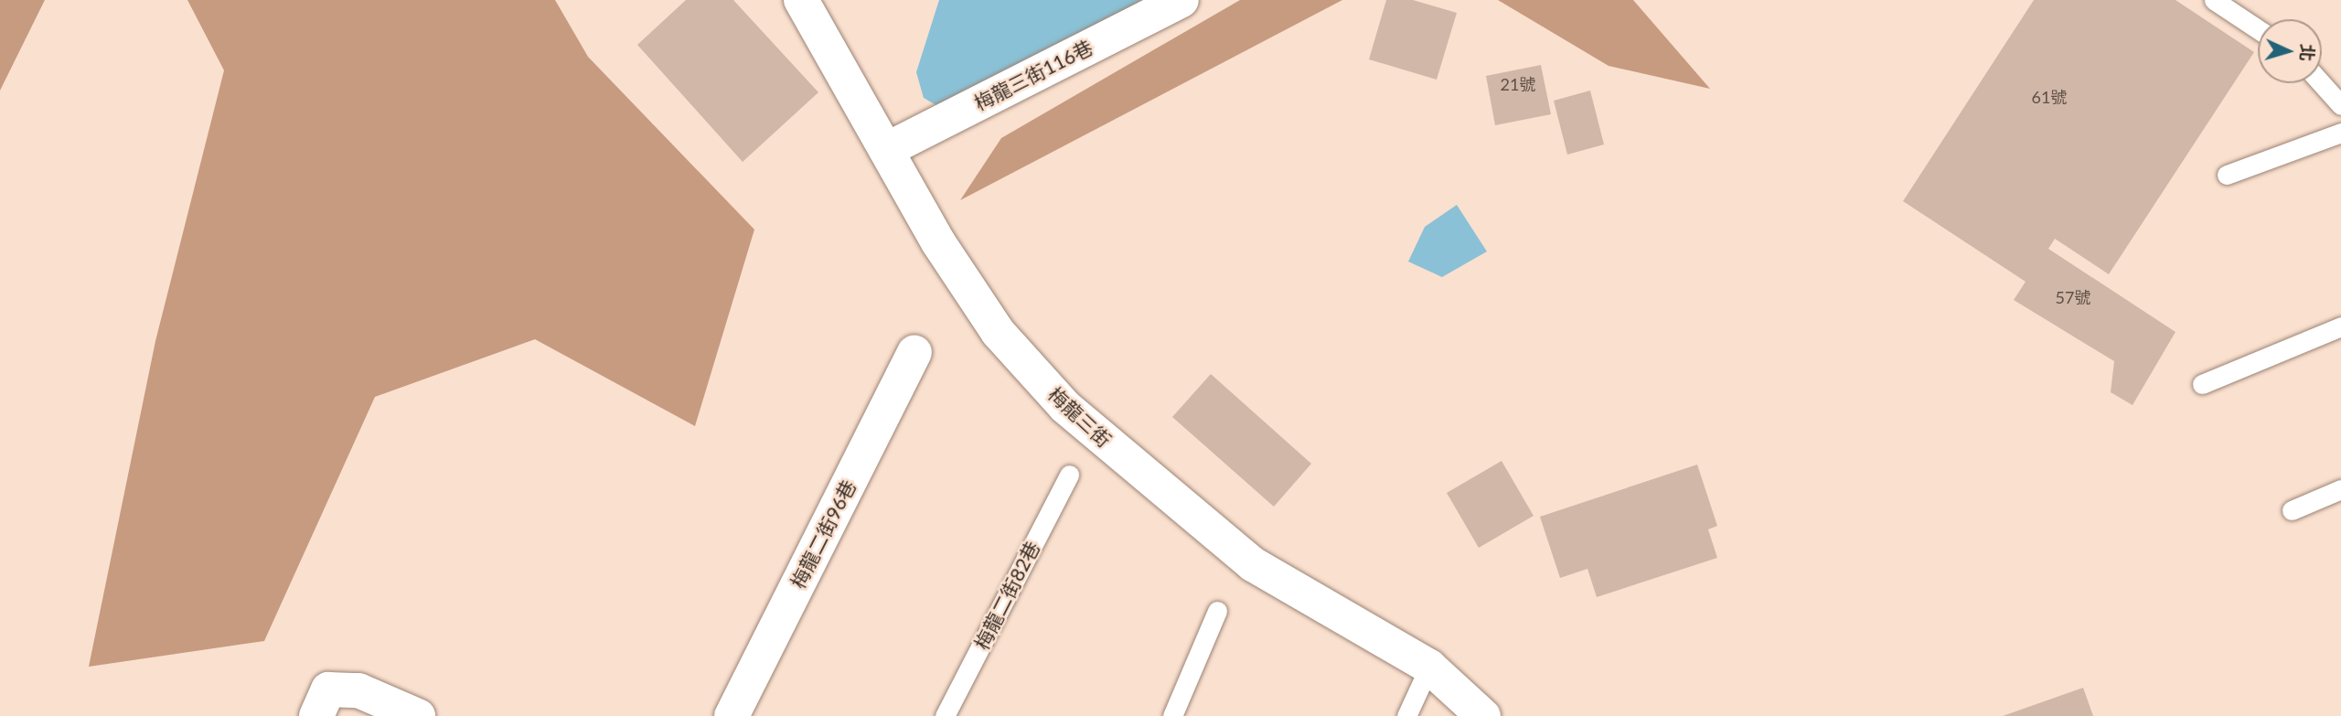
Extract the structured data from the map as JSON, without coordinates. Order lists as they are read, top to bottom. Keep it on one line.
{"streets":{"street":["梅龍三街116巷","梅龍三街","梅龍二街96巷"],"lane":["梅龍二街82巷"]},"crossings":[["梅龍三街116巷","梅龍三街"]],"house_numbers":["21號","61號","57號"],"north":"right"}
